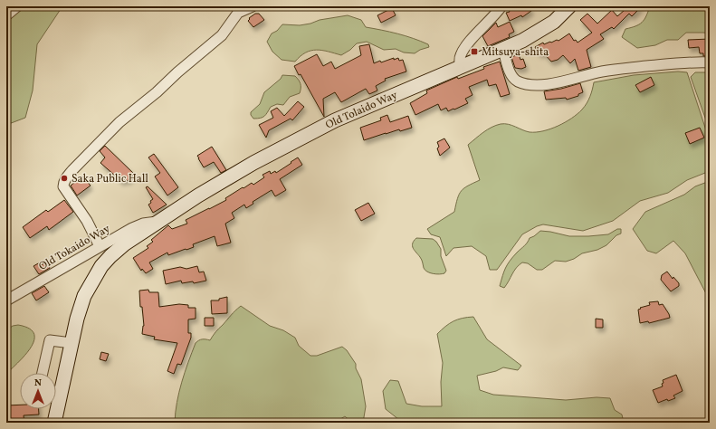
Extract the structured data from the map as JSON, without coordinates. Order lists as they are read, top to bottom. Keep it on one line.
{"streets":{"street":["Old Tolaido Way","Old Tokaido Way"]},"crossings":[["Old Tolaido Way","Old Tokaido Way"]],"places":{"transit":["Mitsuya-shita"],"other":["Saka Public Hall"]},"north":"top"}
